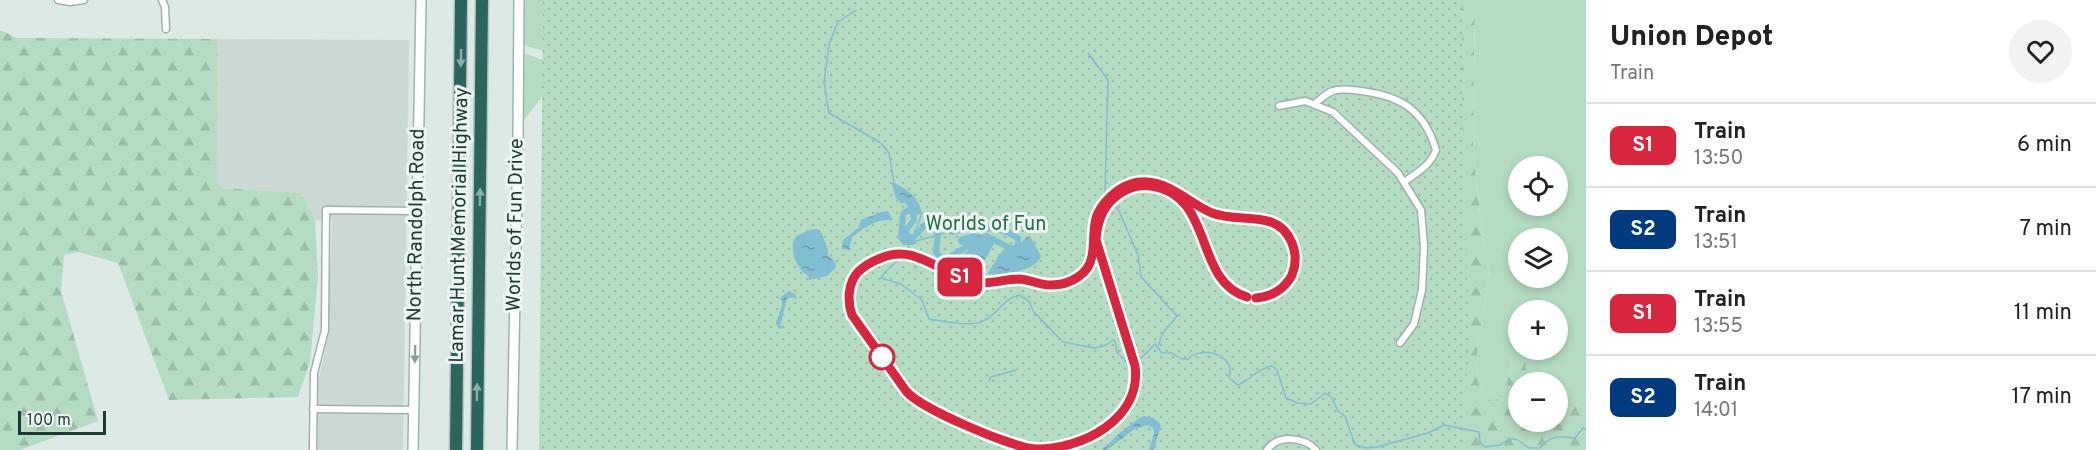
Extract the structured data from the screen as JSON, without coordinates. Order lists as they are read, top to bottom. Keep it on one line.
{"streets":{"highway":["Lamar Hunt Memorial Highway"],"main road":["North Randolph Road","Worlds of Fun Drive"]},"one_way":["North Randolph Road"],"parks":["Worlds of Fun"],"scale_bar":"100 m","page":{"on_map":"S1","heading":["Union Depot","Train"],"list":[{"mark":"S1","name":"Train","note":"13:50","value":"6 min"},{"mark":"S2","name":"Train","note":"13:51","value":"7 min"},{"mark":"S1","name":"Train","note":"13:55","value":"11 min"},{"mark":"S2","name":"Train","note":"14:01","value":"17 min"}],"map_buttons":["+","−"],"scale":"100 m"}}
